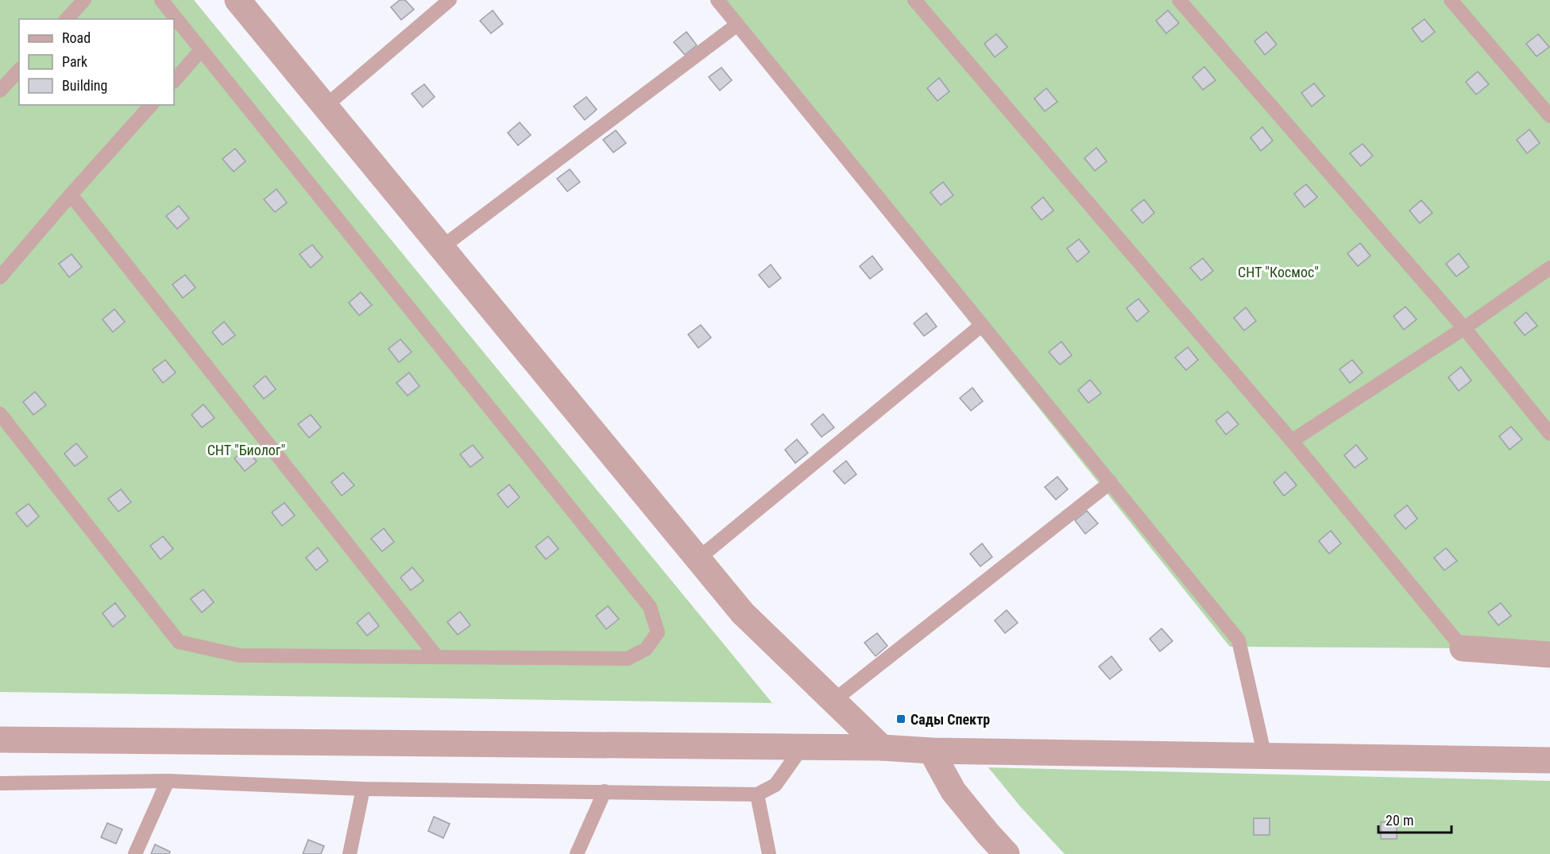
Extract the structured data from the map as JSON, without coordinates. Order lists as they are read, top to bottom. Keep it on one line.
{"parks":["СНТ \"Космос\"","СНТ \"Биолог\""],"places":{"transit":["Сады Спектр"]},"legend":["Road","Park","Building"],"scale_bar":"20 m"}
